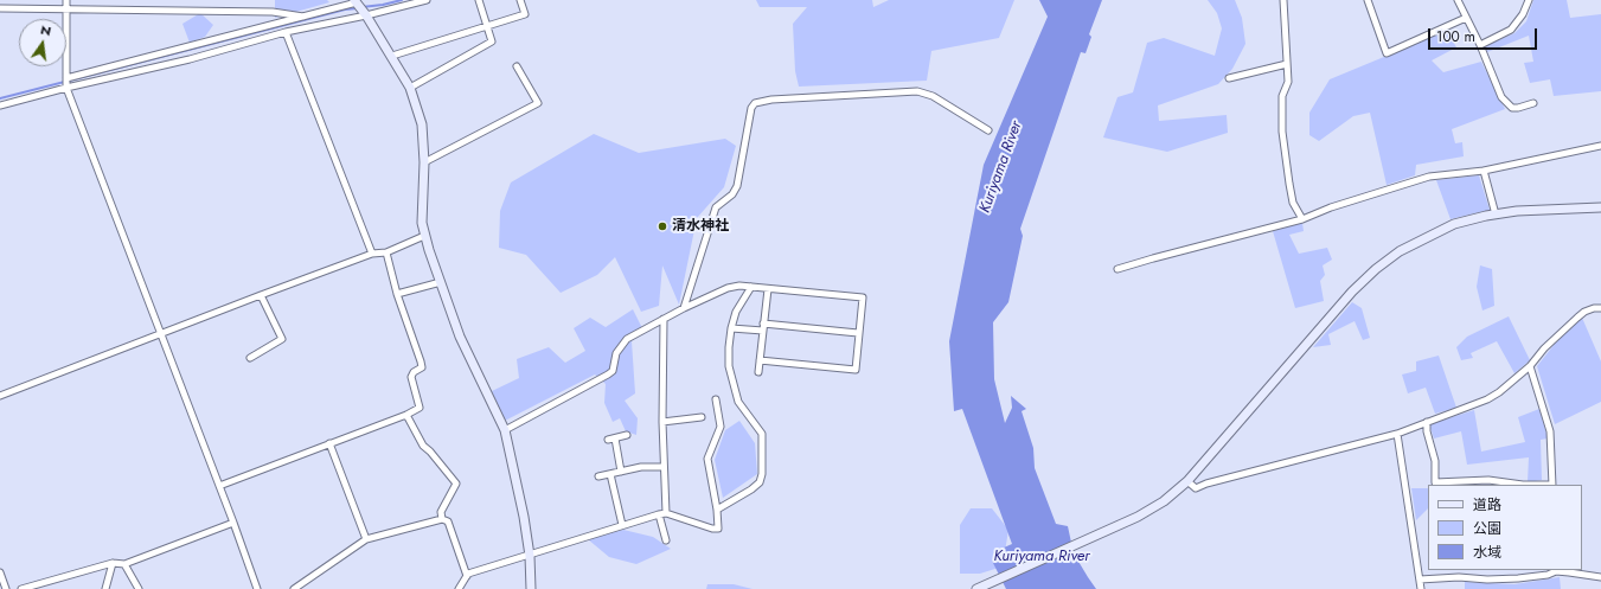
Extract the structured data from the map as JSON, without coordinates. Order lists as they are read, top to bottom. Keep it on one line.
{"water":["Kuriyama River"],"places":["清水神社"],"legend":["道路","公園","水域"],"scale_bar":"100 m","north":"top"}
